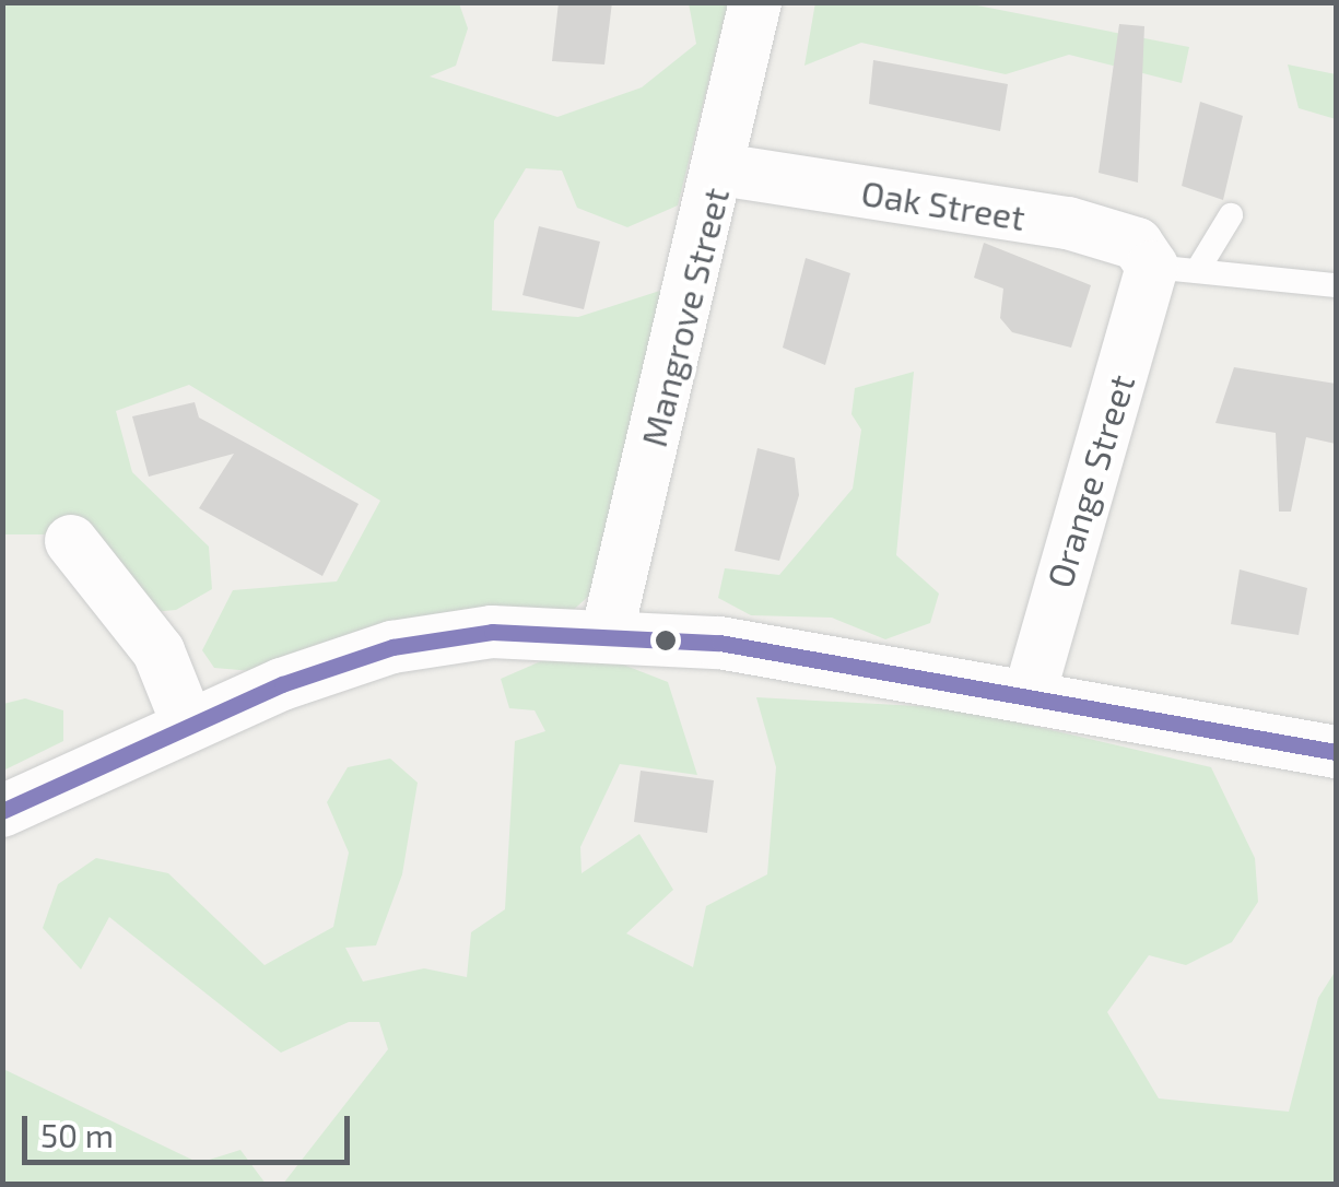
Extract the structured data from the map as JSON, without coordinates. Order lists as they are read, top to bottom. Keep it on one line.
{"streets":{"street":["Oak Street","Mangrove Street","Orange Street"]},"crossings":[["Oak Street","Mangrove Street"],["Oak Street","Orange Street"]],"scale_bar":"50 m"}
